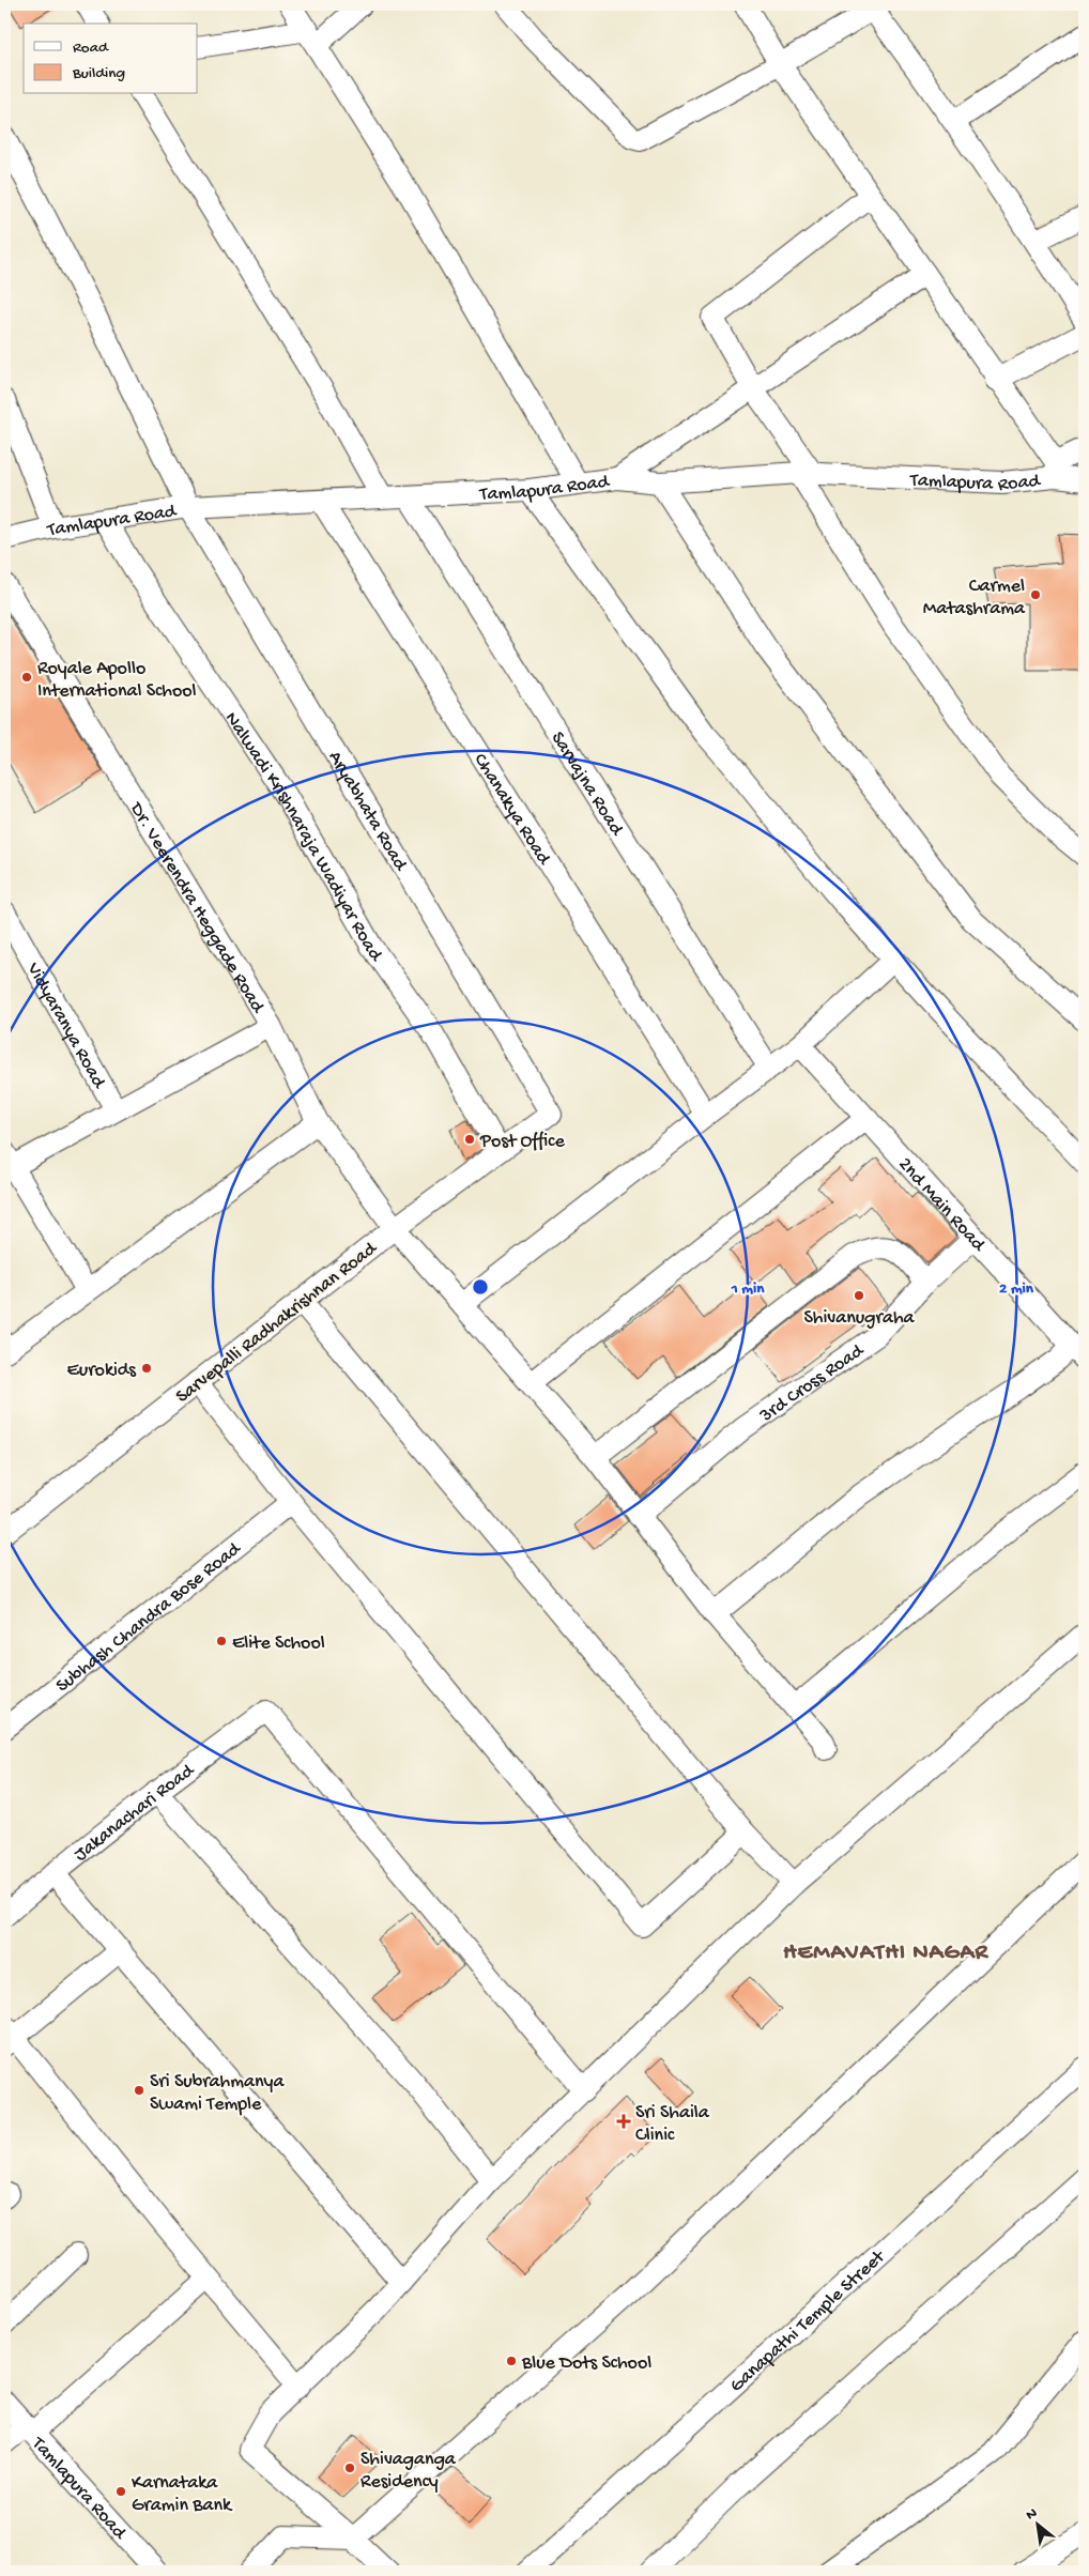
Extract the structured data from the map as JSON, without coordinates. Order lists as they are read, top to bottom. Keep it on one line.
{"streets":{"street":["Tamlapura Road","Sarvajna Road","Chanakya Road","Aryabhata Road","Nalwadi Krishnaraja Wadiyar Road","Dr. Veerendra Heggade Road","Vidyaranya Road","2nd Main Road","Sarvepalli Radhakrishnan Road","3rd Cross Road","Subhash Chandra Bose Road","Jakanachari Road","Ganapathi Temple Street"]},"crossings":[["Tamlapura Road","Sarvajna Road"],["Tamlapura Road","Chanakya Road"],["Tamlapura Road","Aryabhata Road"],["Tamlapura Road","Nalwadi Krishnaraja Wadiyar Road"],["Aryabhata Road","Sarvepalli Radhakrishnan Road"],["Nalwadi Krishnaraja Wadiyar Road","Sarvepalli Radhakrishnan Road"],["Dr. Veerendra Heggade Road","Sarvepalli Radhakrishnan Road"],["Dr. Veerendra Heggade Road","3rd Cross Road"],["2nd Main Road","3rd Cross Road"]],"districts":["HEMAVATHI NAGAR"],"places":{"other":["Carmel Matashrama","Royale Apollo International School","Post Office","Shivanugraha","Eurokids","Elite School","Sri Subrahmanya Swami Temple","Blue Dots School","Shivaganga Residency","Karnataka Gramin Bank"],"health":["Sri Shaila Clinic"]},"legend":["Road","Building"],"north":"top left","rings":["1 min","2 min"]}
